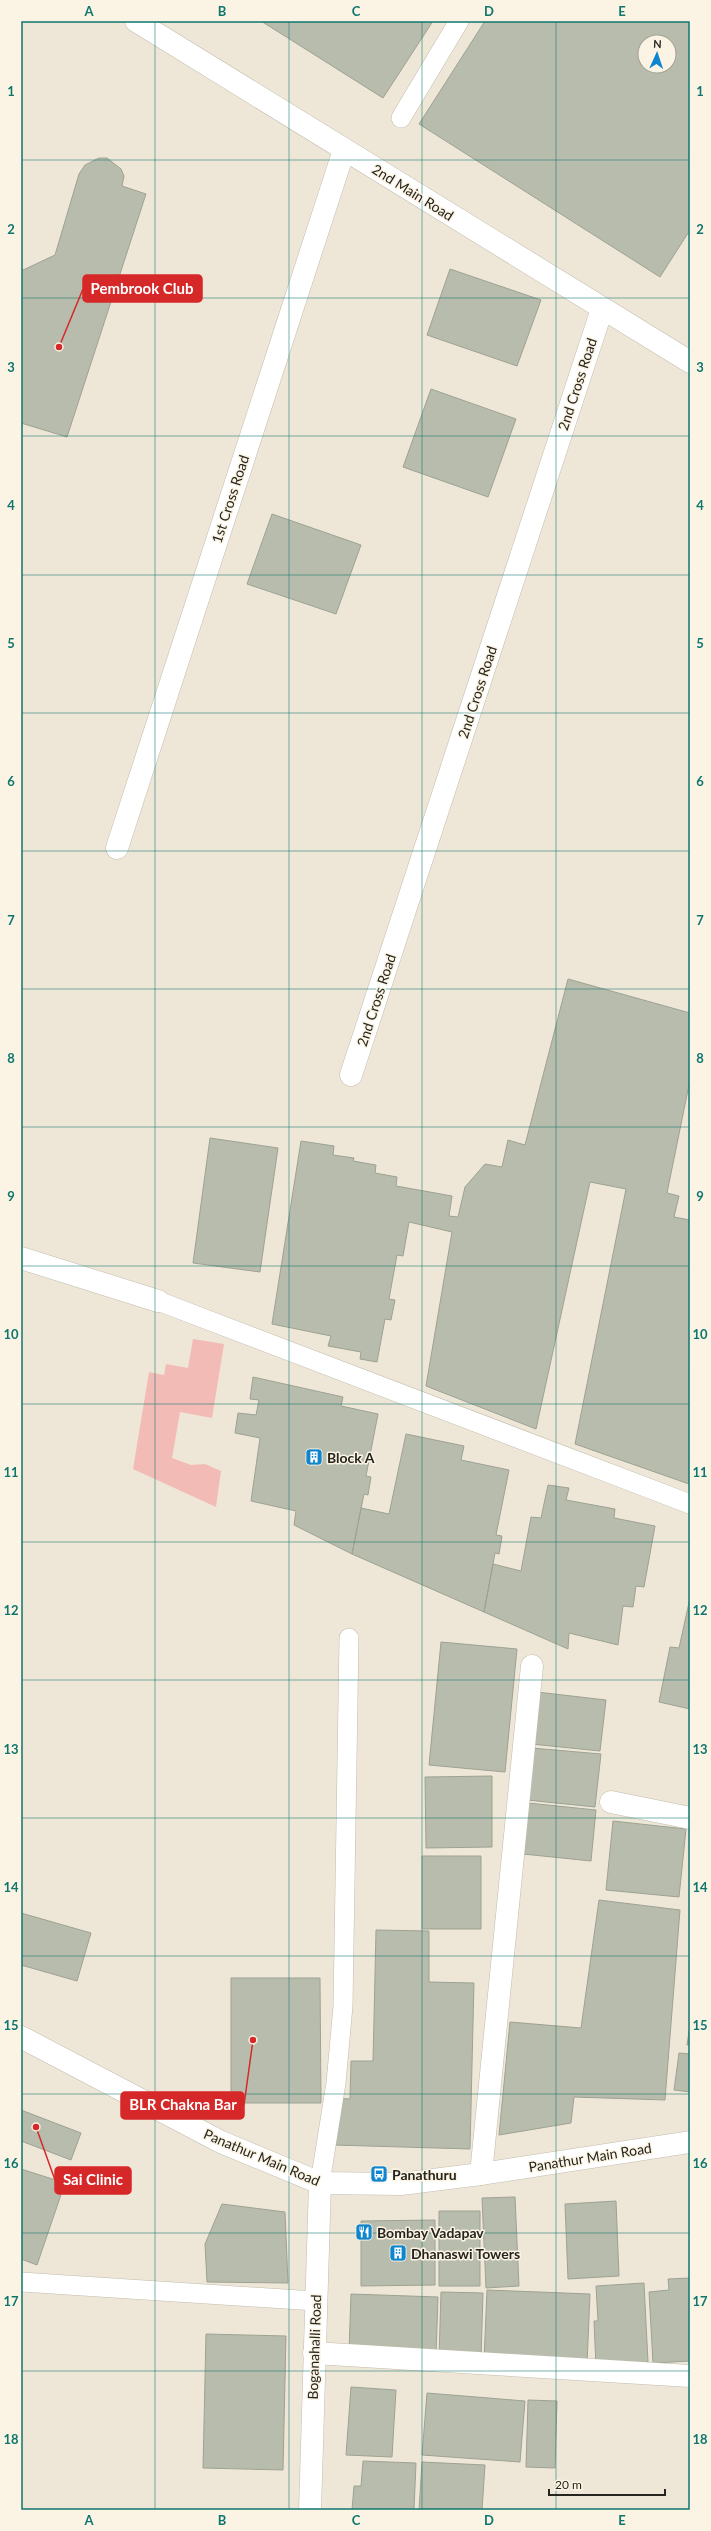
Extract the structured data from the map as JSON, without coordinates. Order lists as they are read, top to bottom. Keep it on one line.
{"streets":{"street":["2nd Main Road","2nd Cross Road","1st Cross Road","Panathur Main Road","Boganahalli Road"]},"crossings":[["2nd Main Road","2nd Cross Road"],["2nd Main Road","1st Cross Road"],["Panathur Main Road","Boganahalli Road"]],"places":{"other":["Pembrook Club","BLR Chakna Bar","Sai Clinic"],"building":["Block A","Dhanaswi Towers"],"bus stop":["Panathuru"],"restaurant":["Bombay Vadapav"]},"scale_bar":"20 m","north":"top","grid":{"columns":["A","B","C","D","E"],"rows":["1","2","3","4","5","6","7","8","9","10","11","12","13","14","15","16","17","18"]}}
